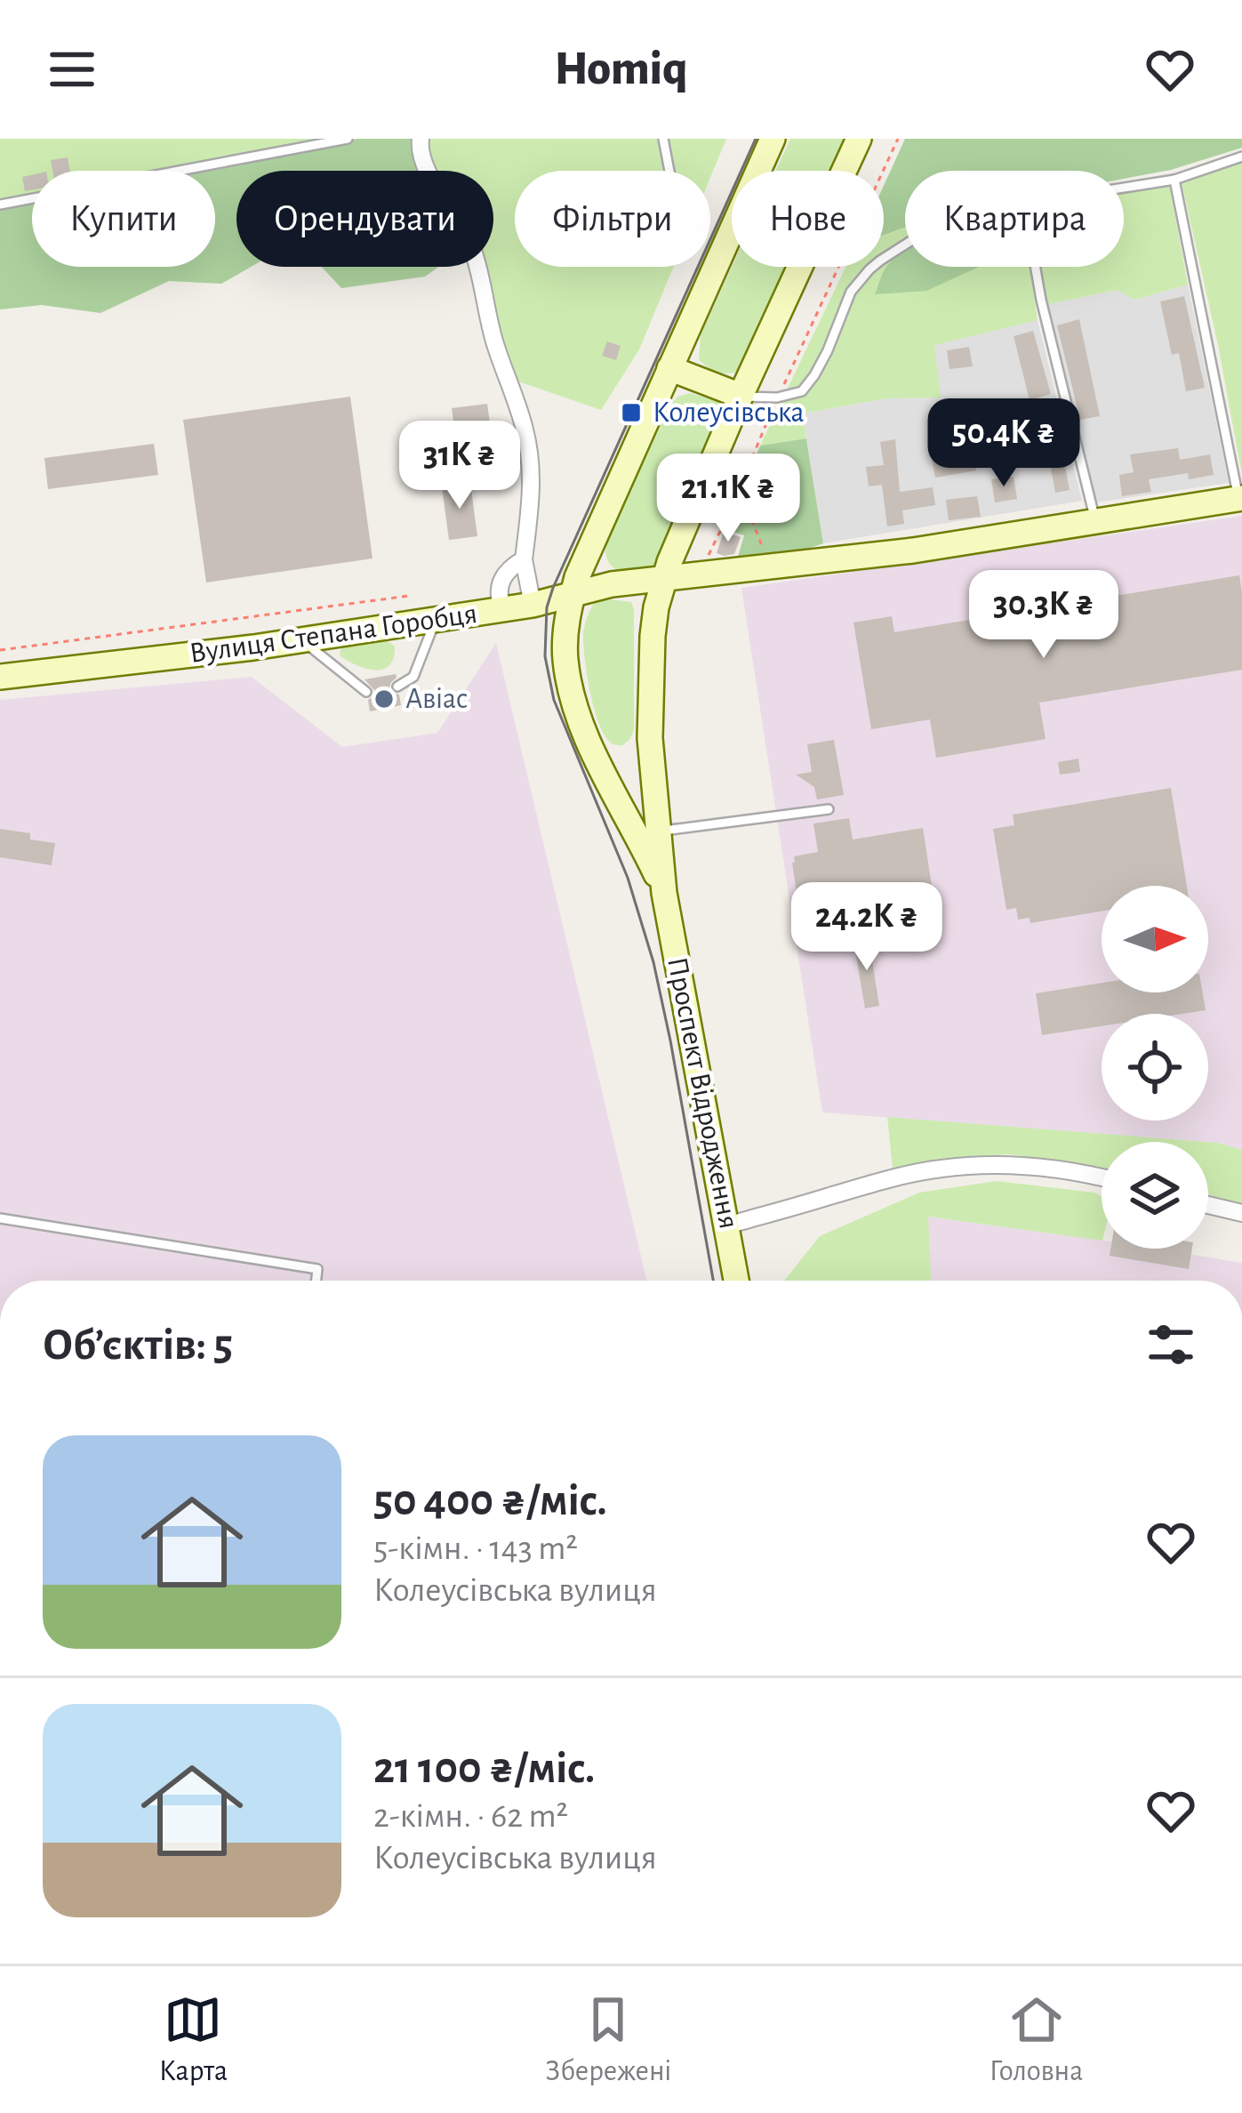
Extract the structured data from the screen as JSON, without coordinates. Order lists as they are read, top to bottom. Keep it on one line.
{"streets":{"main road":["Вулиця Степана Горобця","Проспект Відродження"]},"crossings":[["Вулиця Степана Горобця","Проспект Відродження"]],"places":{"transit":["Колеусівська"],"other":["Авіас"]},"north":"right","page":{"header":"Homiq","chip":["Купити","Орендувати","Фільтри","Нове","Квартира"],"price":["50.4K ₴","31K ₴","21.1K ₴","30.3K ₴","24.2K ₴"],"heading":"Об’єктів: 5","list":[{"name":"50 400 ₴/міс.","note":"5-кімн. · 143 m² · Колеусівська вулиця"},{"name":"21 100 ₴/міс.","note":"2-кімн. · 62 m² · Колеусівська вулиця"}],"tabs":["Карта","Збережені","Головна"]}}
